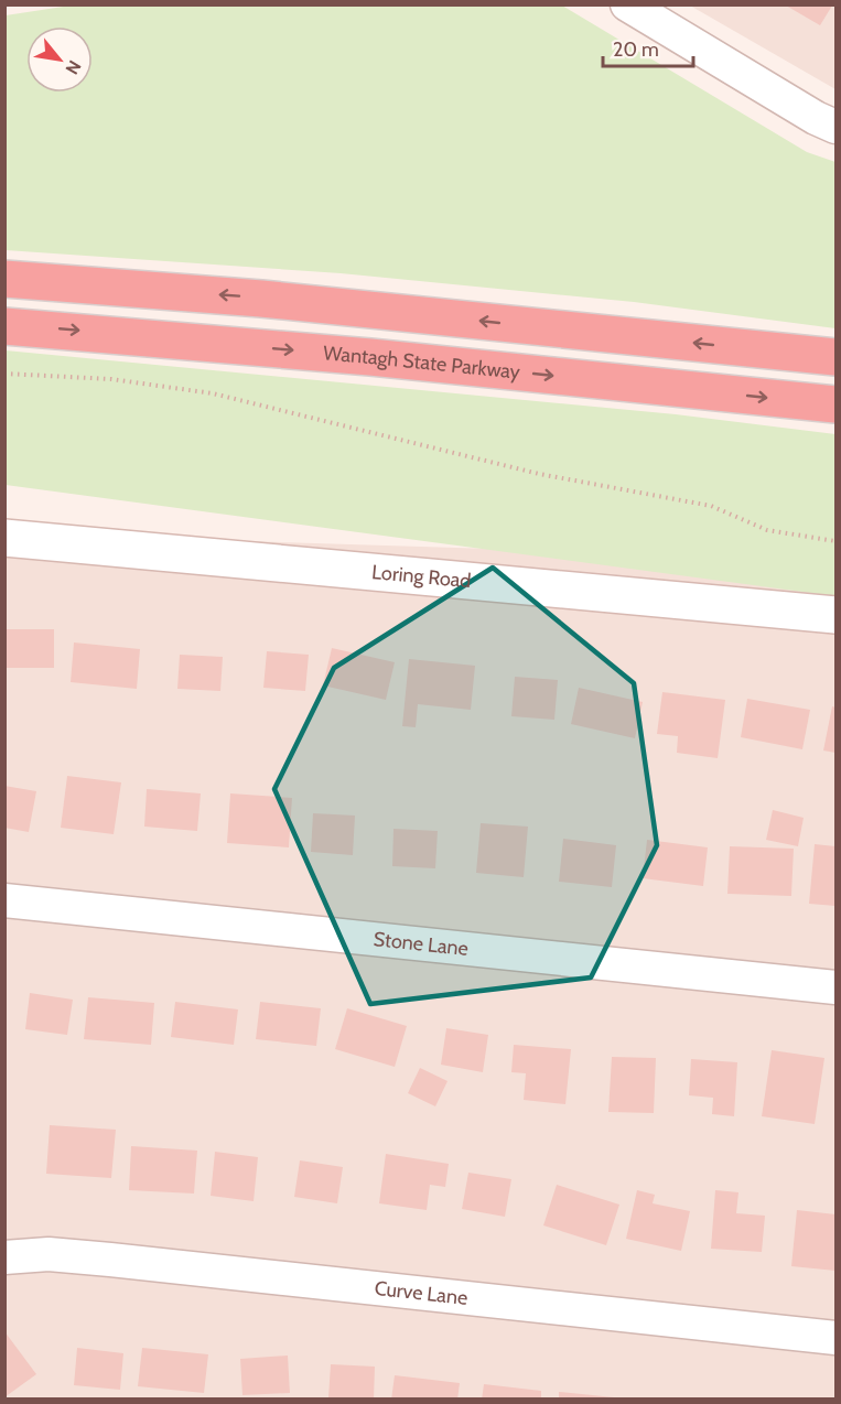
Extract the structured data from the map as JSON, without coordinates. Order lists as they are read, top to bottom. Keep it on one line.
{"streets":{"highway":["Wantagh State Parkway"],"street":["Loring Road","Stone Lane","Curve Lane"]},"scale_bar":"20 m","north":"bottom right"}
